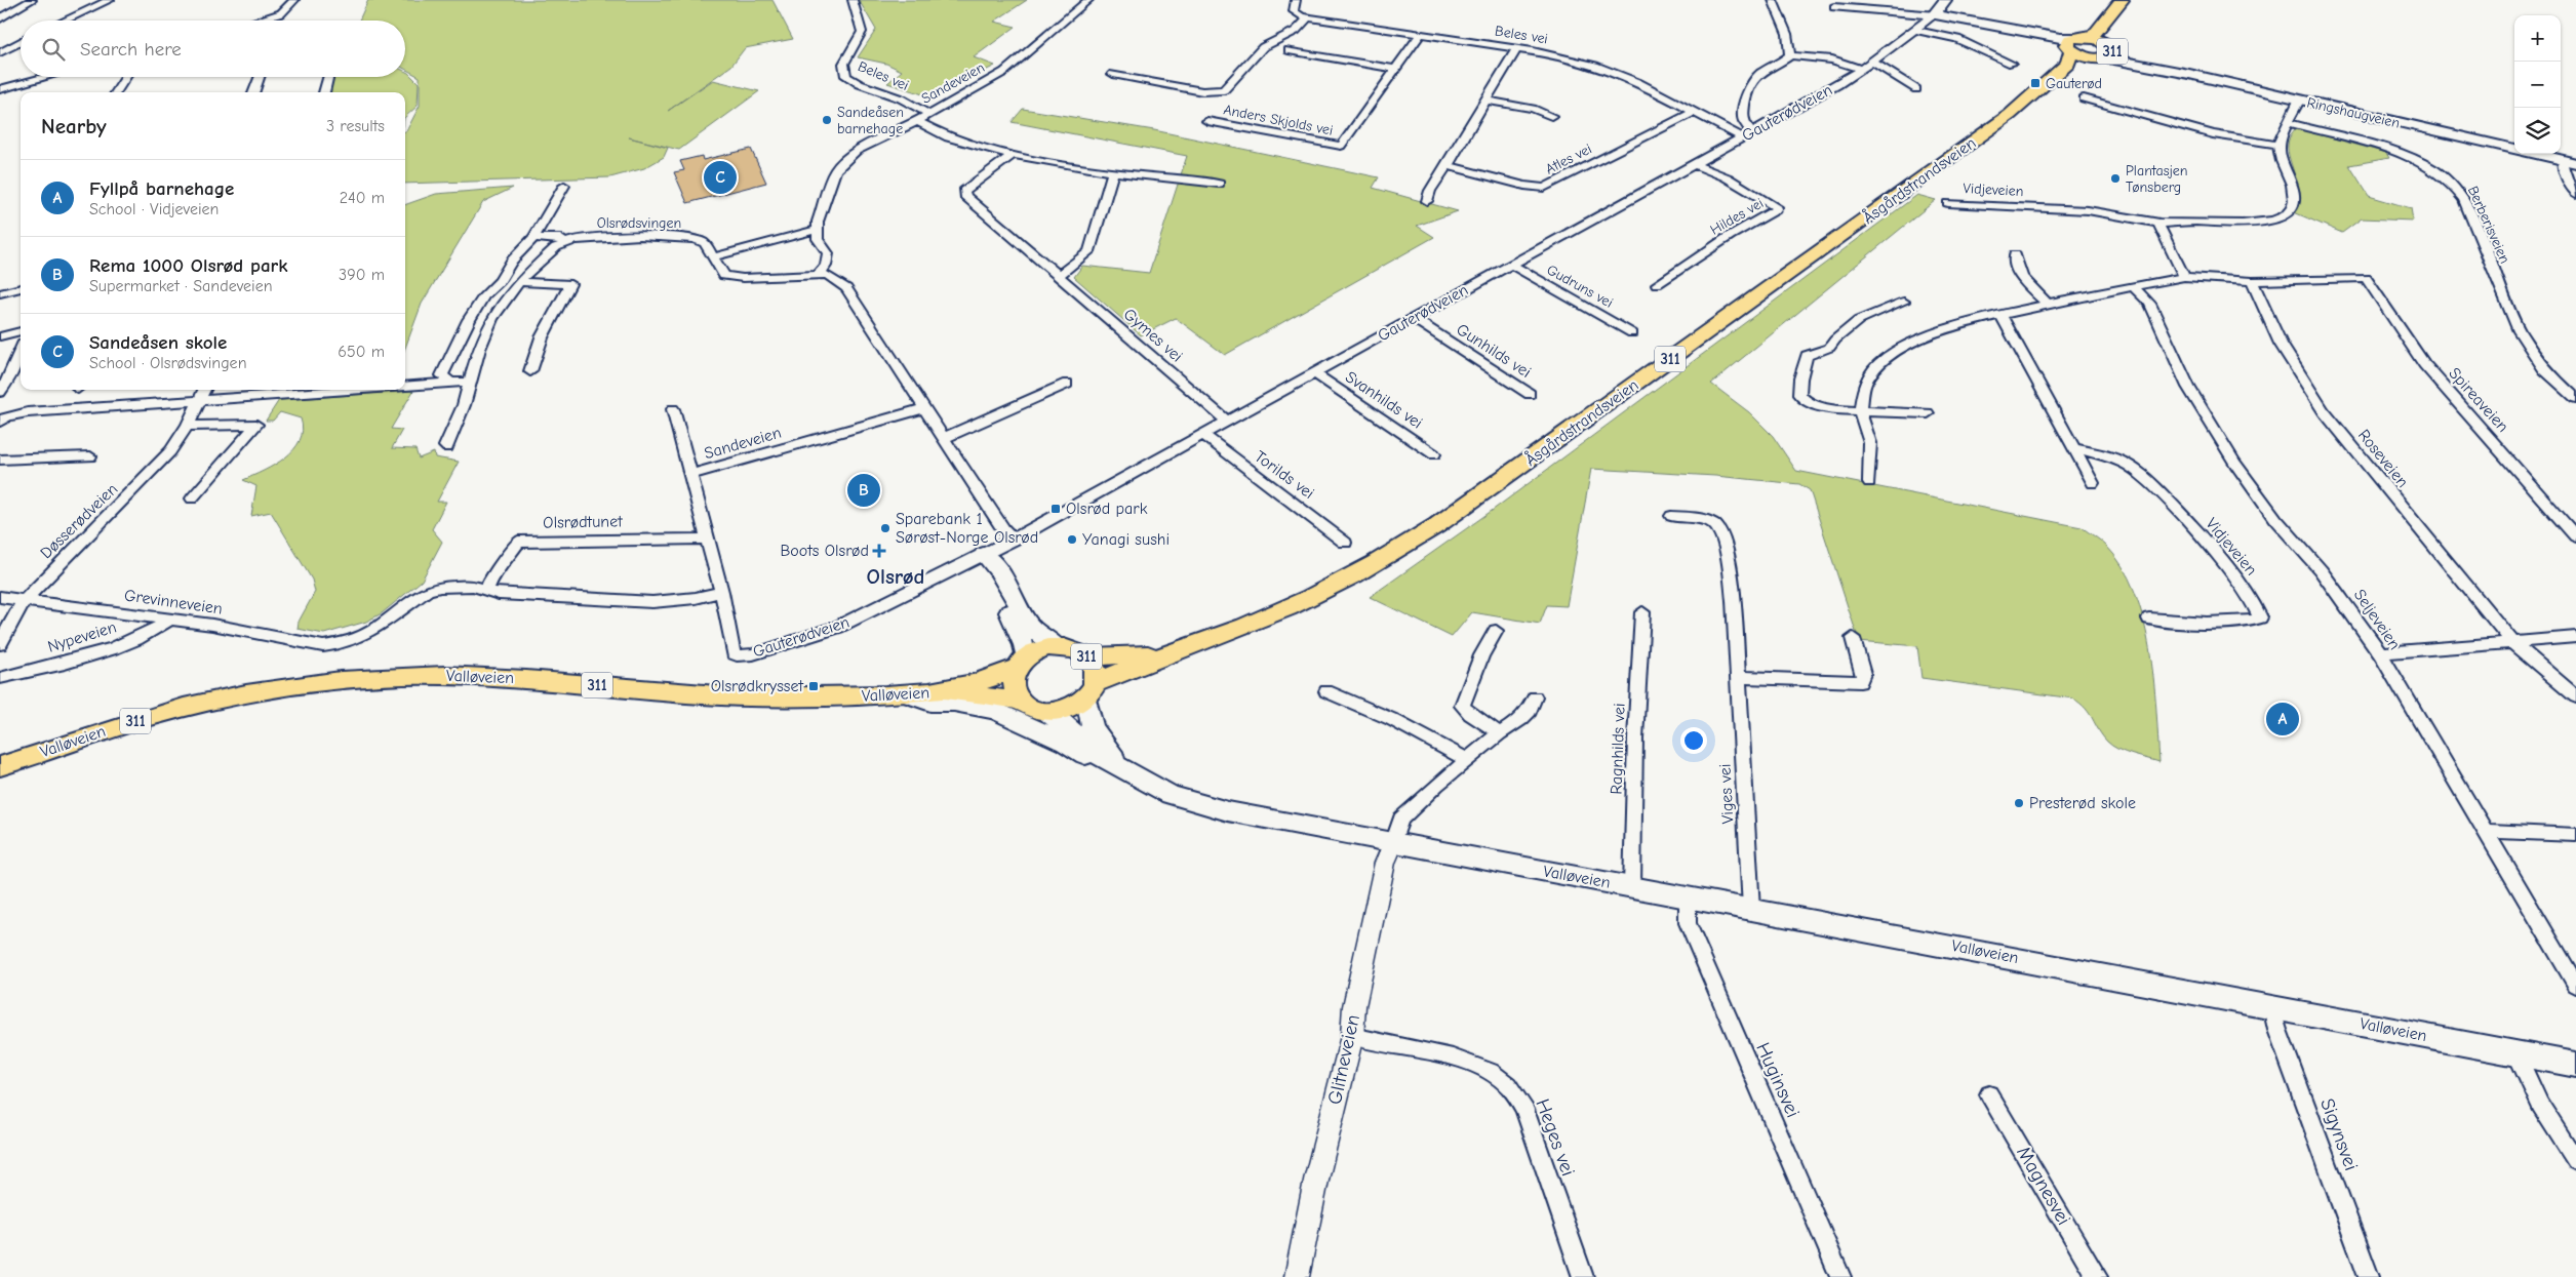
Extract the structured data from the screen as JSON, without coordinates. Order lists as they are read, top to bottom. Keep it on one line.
{"streets":{"main road":["311","Gauterødveien","Ringshaugveien","Åsgårdstrandsveien","Valløveien"],"street":["Beles vei","Sandeveien","Anders Skjolds vei","Atles vei","Vidjeveien","Hildes vei","Olsrødsvingen","Berberisveien","Gudruns vei","Gymes vei","Gunhilds vei","Svanhilds vei","Spireaveien","Roseveien","Torilds vei","Døsserødveien","Olsrødtunet","Grevinneveien","Seljeveien","Nypeveien","Ragnhilds vei","Viges vei","Glitneveien","Huginsvei","Sigynsvei","Heges vei","Magnesvei"]},"crossings":[["Beles vei","Sandeveien"],["Beles vei","Gauterødveien"],["Beles vei","Anders Skjolds vei"],["Beles vei","Atles vei"],["311","Ringshaugveien"],["311","Åsgårdstrandsveien"],["311","Valløveien"],["Sandeveien","Gauterødveien"],["Gauterødveien","Hildes vei"],["Gauterødveien","Gudruns vei"],["Gauterødveien","Gymes vei"],["Gauterødveien","Gunhilds vei"],["Gauterødveien","Svanhilds vei"],["Gauterødveien","Torilds vei"],["Gauterødveien","Olsrødtunet"],["Ringshaugveien","Åsgårdstrandsveien"],["Åsgårdstrandsveien","Valløveien"],["Døsserødveien","Grevinneveien"],["Olsrødtunet","Grevinneveien"],["Grevinneveien","Nypeveien"],["Valløveien","Ragnhilds vei"],["Valløveien","Viges vei"],["Valløveien","Glitneveien"],["Valløveien","Huginsvei"],["Valløveien","Sigynsvei"],["Glitneveien","Heges vei"]],"districts":["Olsrød"],"places":{"transit":["Gauterød","Olsrød park","Olsrødkrysset"],"other":["Sandeåsen barnehage","Plantasjen Tønsberg","Sparebank 1 Sørøst-Norge Olsrød","Yanagi sushi","Presterød skole"],"health":["Boots Olsrød"]},"page":{"map_buttons":["+","−"],"search":"Search here","heading":["Nearby","3 results"],"pins":["C","B","A"],"list":[{"mark":"A","name":"Fyllpå barnehage","note":"School · Vidjeveien","value":"240 m"},{"mark":"B","name":"Rema 1000 Olsrød park","note":"Supermarket · Sandeveien","value":"390 m"},{"mark":"C","name":"Sandeåsen skole","note":"School · Olsrødsvingen","value":"650 m"}]}}
